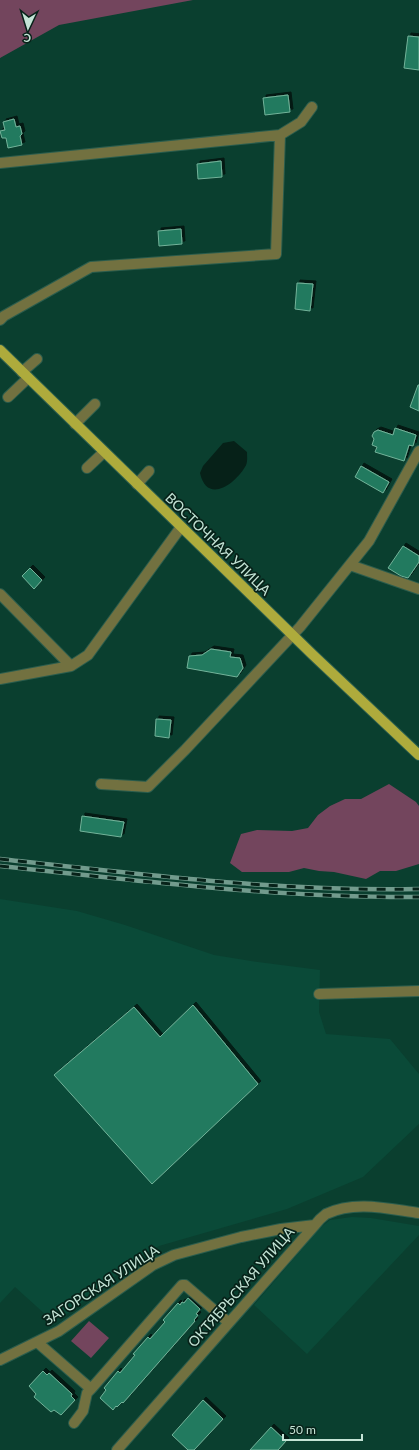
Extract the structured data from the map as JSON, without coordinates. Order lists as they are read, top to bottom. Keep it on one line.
{"streets":{"main road":["ВОСТОЧНАЯ УЛИЦА"],"street":["ЗАГОРСКАЯ УЛИЦА","ОКТЯБРЬСКАЯ УЛИЦА"]},"crossings":[["ЗАГОРСКАЯ УЛИЦА","ОКТЯБРЬСКАЯ УЛИЦА"]],"scale_bar":"50 m","north":"bottom"}
